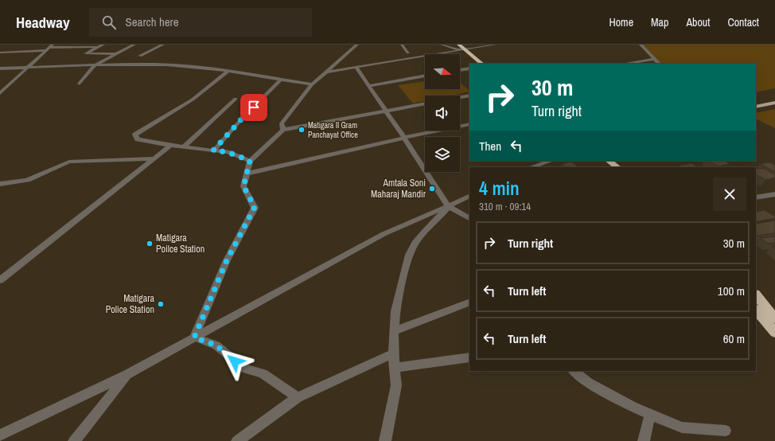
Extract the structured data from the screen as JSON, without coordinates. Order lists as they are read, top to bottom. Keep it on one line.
{"places":["Matigara II Gram Panchayat Office","Amtala Soni Maharaj Mandir","Matigara Poilce Station","Matigara Police Station"],"north":"right","page":{"header":"Headway","search":"Search here","nav":["Home","Map","About","Contact"],"turn":["30 m","Turn right"],"then":"Then","heading":["4 min","310 m · 09:14"],"list":[{"name":"Turn right","value":"30 m"},{"name":"Turn left","value":"100 m"},{"name":"Turn left","value":"60 m"}]}}
